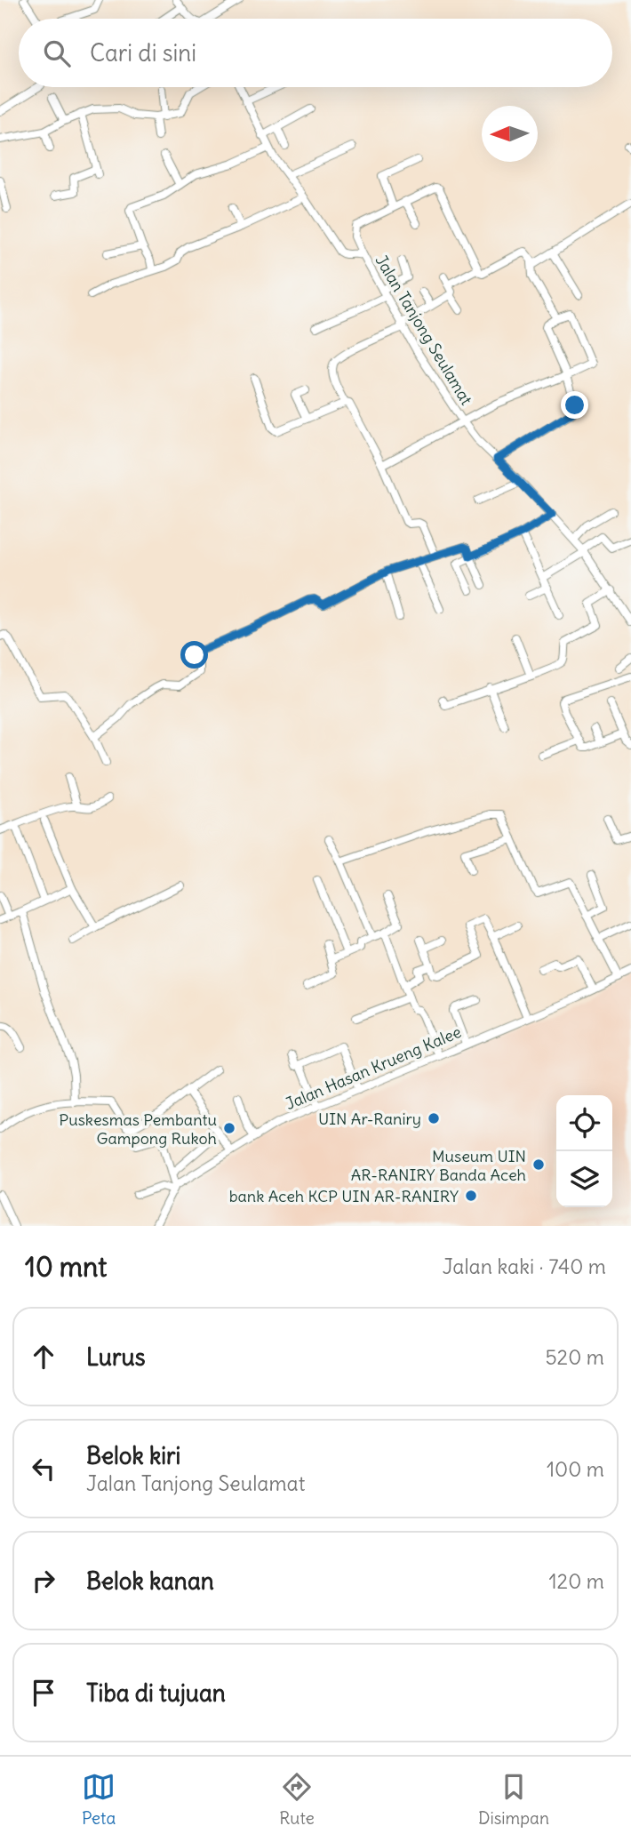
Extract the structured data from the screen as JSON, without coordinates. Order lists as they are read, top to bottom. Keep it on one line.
{"streets":{"street":["Jalan Tanjong Seulamat","Jalan Hasan Krueng Kalee"]},"places":["UIN Ar-Raniry","Puskesmas Pembantu Gampong Rukoh","Museum UIN AR-RANIRY Banda Aceh","bank Aceh KCP UIN AR-RANIRY"],"north":"left","page":{"search":"Cari di sini","heading":["10 mnt","Jalan kaki · 740 m"],"list":[["Lurus","520 m"],["Belok kiri","Jalan Tanjong Seulamat","100 m"],["Belok kanan","120 m"],"Tiba di tujuan"],"nav":["Peta","Rute","Disimpan"]}}
